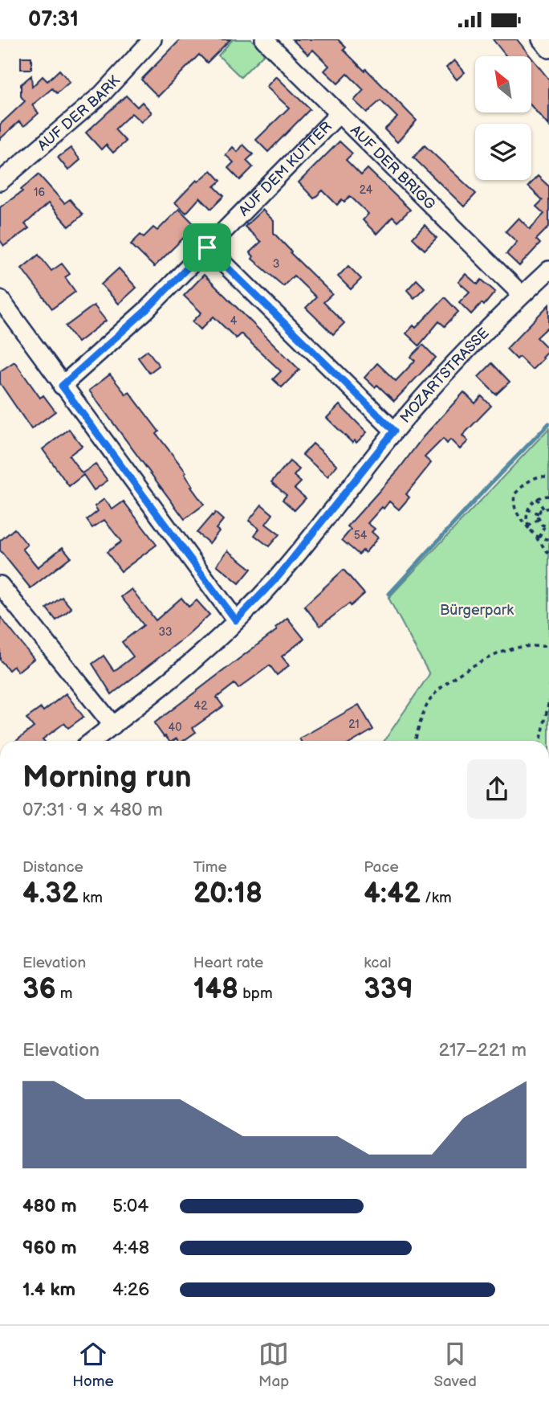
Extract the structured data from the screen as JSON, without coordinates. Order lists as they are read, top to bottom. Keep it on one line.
{"streets":{"street":["AUF DER BARK","AUF DER BRIGG","AUF DEM KUTTER","MOZARTSTRASSE"]},"crossings":[["AUF DER BRIGG","AUF DEM KUTTER"],["AUF DER BRIGG","MOZARTSTRASSE"]],"parks":["Bürgerpark"],"house_numbers":["24","16","3","4","54","33","42","21","40"],"north":"top left","page":{"status":"07:31","heading":["Morning run","07:31 · 9 × 480 m"],"stats":[["Distance","4.32 km"],["Time","20:18"],["Pace","4:42 /km"],["Elevation","36 m"],["Heart rate","148 bpm"],["kcal","339"]],"chart":["Elevation","217–221 m"],"list":[{"name":"480 m","note":"5:04"},{"name":"960 m","note":"4:48"},{"name":"1.4 km","note":"4:26"}],"tabs":["Home","Map","Saved"]}}
